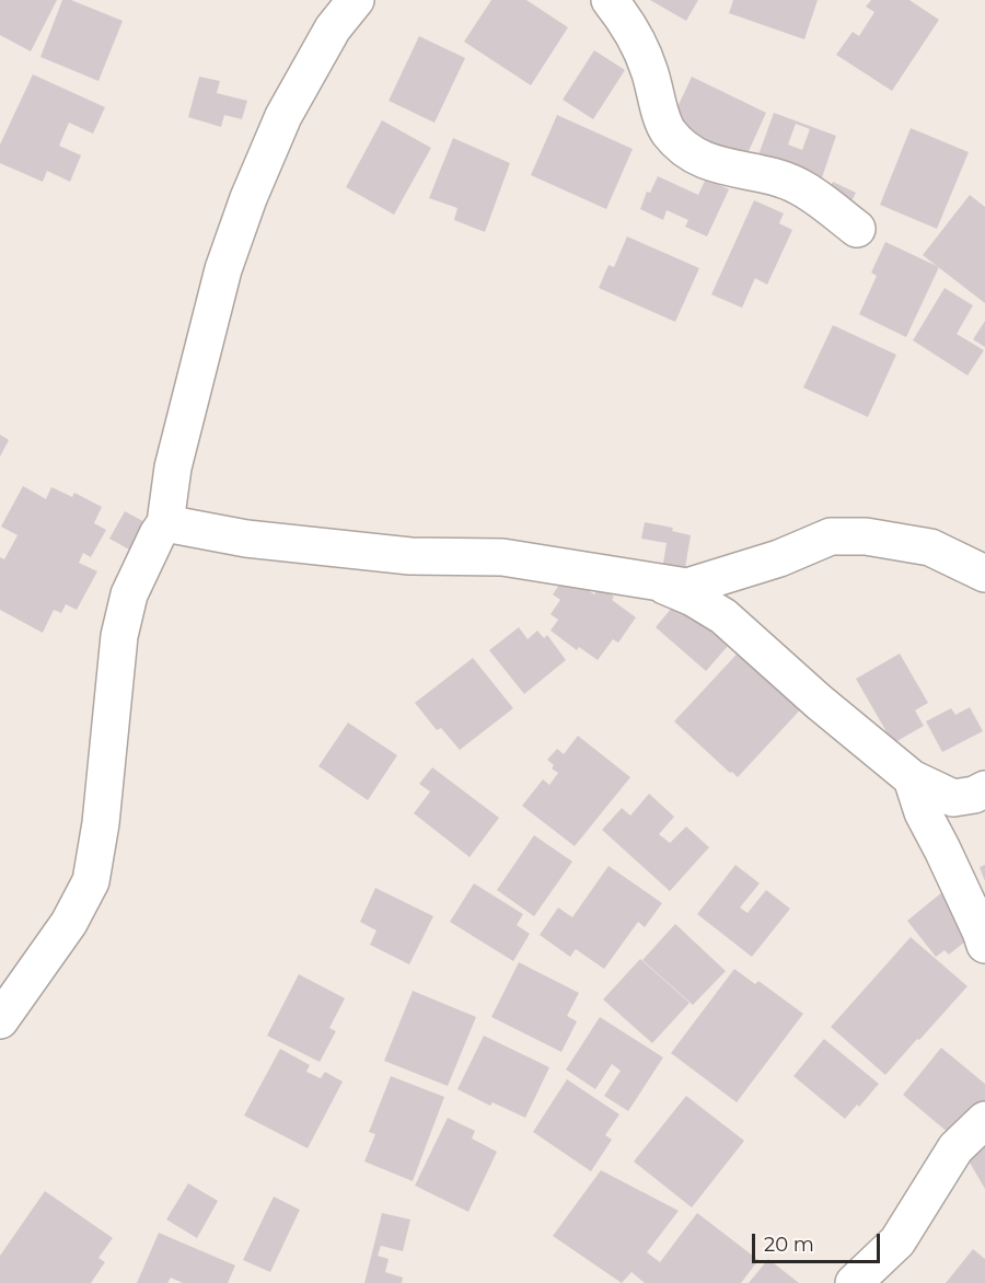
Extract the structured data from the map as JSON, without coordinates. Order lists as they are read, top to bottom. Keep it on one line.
{"scale_bar":"20 m"}
